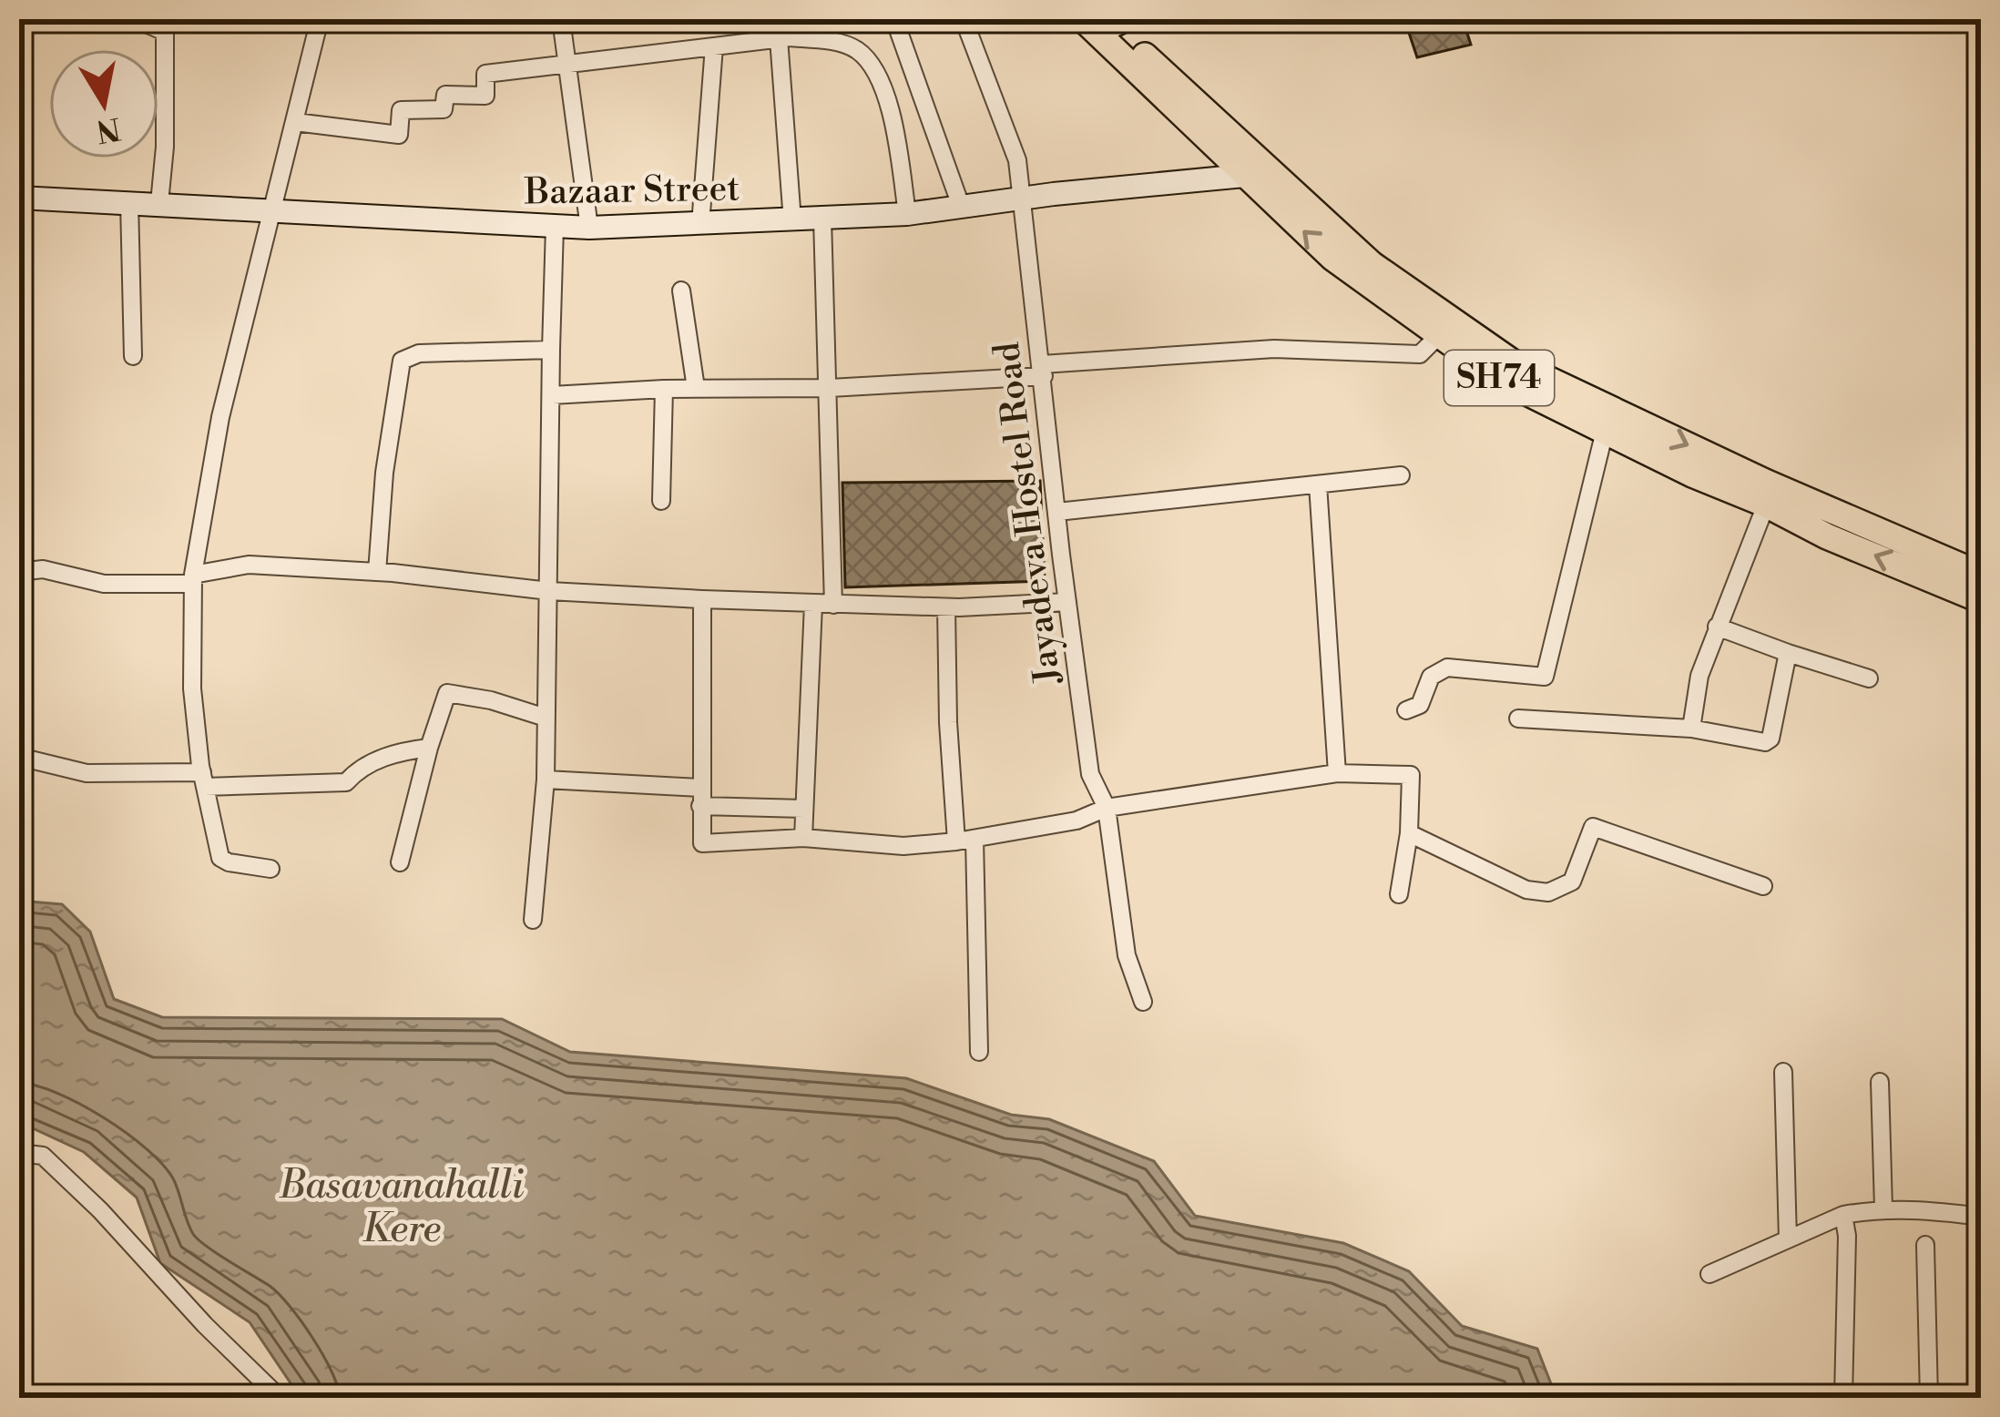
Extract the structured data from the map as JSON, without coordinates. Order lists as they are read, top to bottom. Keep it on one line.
{"streets":{"main road":["SH74"],"street":["Bazaar Street","Jayadeva Hostel Road"]},"crossings":[["Bazaar Street","SH74"],["Bazaar Street","Jayadeva Hostel Road"]],"water":["Basavanahalli Kere"],"north":"bottom"}
